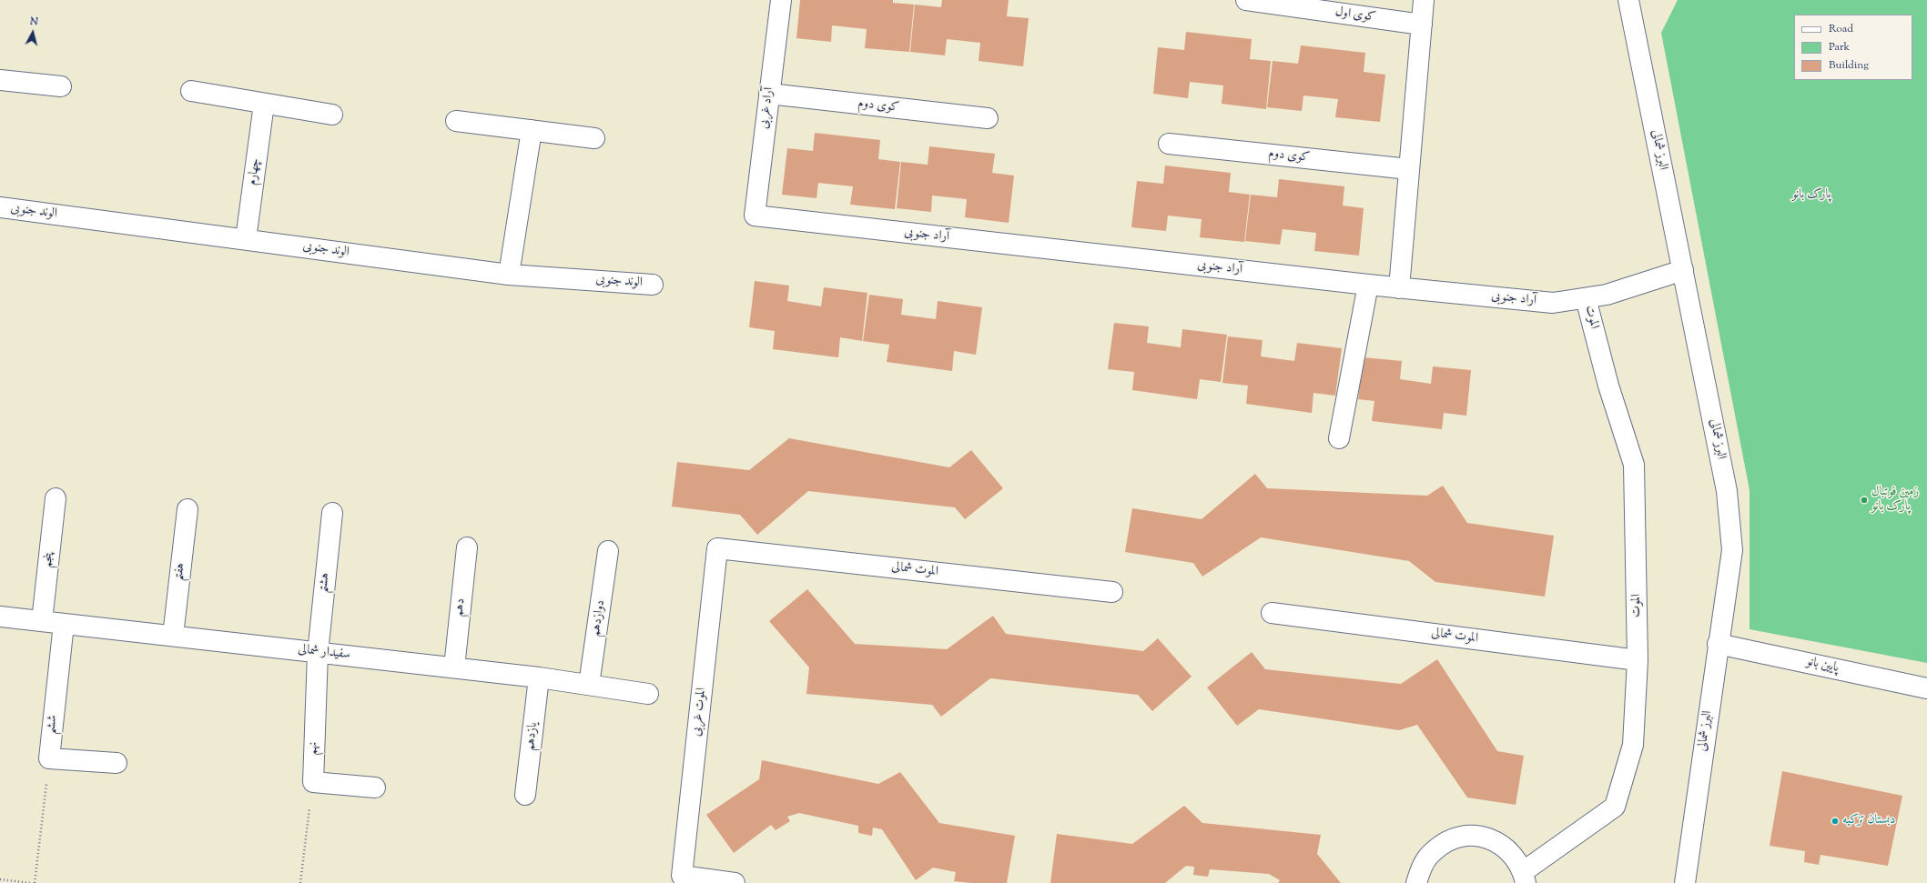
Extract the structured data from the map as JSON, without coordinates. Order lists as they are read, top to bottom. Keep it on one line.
{"streets":{"street":["کوی اول","کوی دوم","آراد غربی","البرز شمالی","چهارم","الوند جنوبی","آراد جنوبی","الموت","پنجم","الموت شمالی","هفتم","هشتم","دهم","دوازدهم","سفیدار شمالی","پایین بانو","الموت غربی","ششم","یازدهم","نهم"]},"crossings":[["کوی دوم","آراد غربی"],["آراد غربی","آراد جنوبی"],["البرز شمالی","آراد جنوبی"],["البرز شمالی","پایین بانو"],["چهارم","الوند جنوبی"],["آراد جنوبی","الموت"],["الموت","الموت شمالی"],["پنجم","سفیدار شمالی"],["الموت شمالی","الموت غربی"],["هفتم","سفیدار شمالی"],["هشتم","سفیدار شمالی"],["هشتم","نهم"],["دهم","سفیدار شمالی"],["دوازدهم","سفیدار شمالی"],["سفیدار شمالی","ششم"],["سفیدار شمالی","یازدهم"],["سفیدار شمالی","نهم"]],"parks":["پارک بانو"],"places":["زمین فوتبال پارک بانو","دبستان تزکیه"],"legend":["Road","Park","Building"],"north":"top"}
